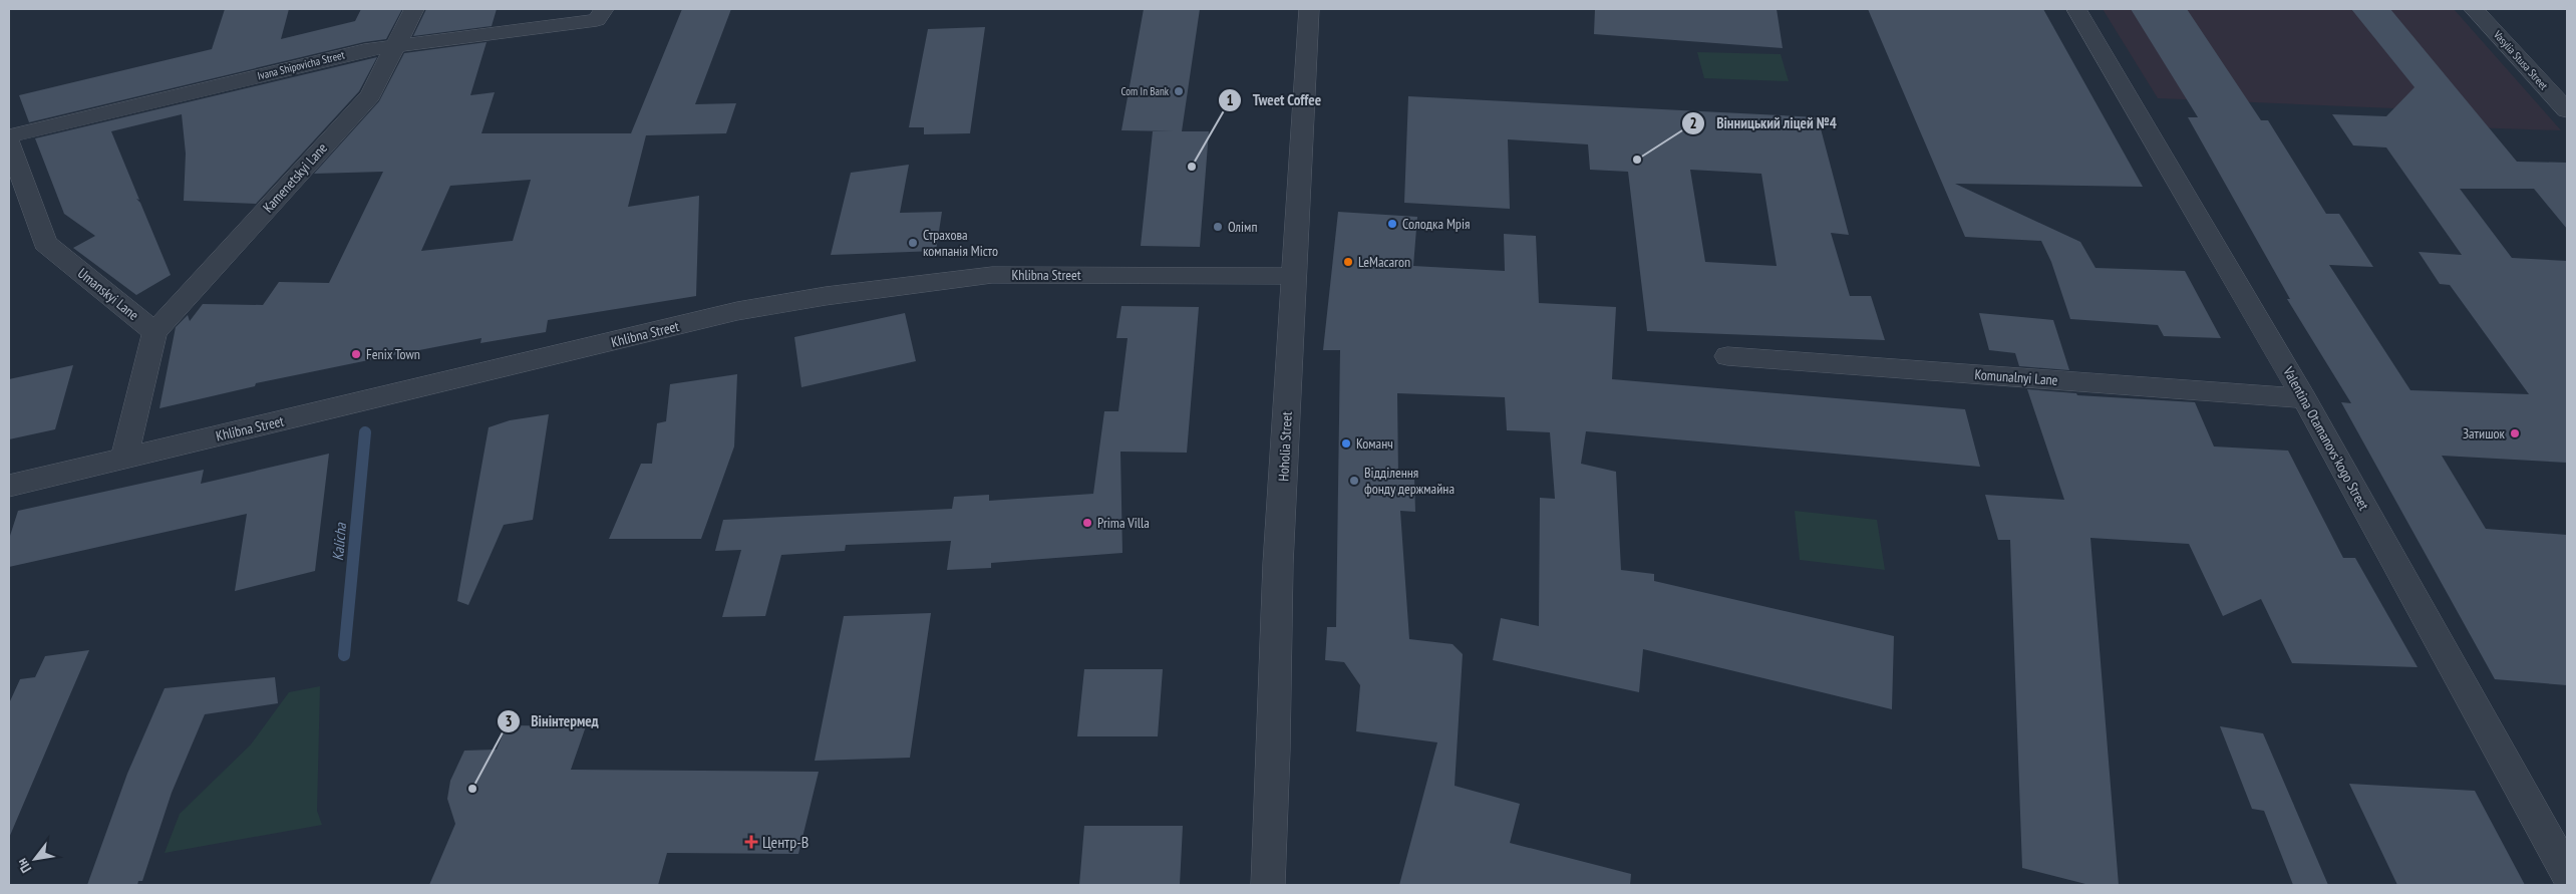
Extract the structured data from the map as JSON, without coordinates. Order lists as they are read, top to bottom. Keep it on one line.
{"streets":{"street":["Vasylia Stusa Street","Ivana Shipovicha Street","Kamenetskyi Lane","Khlibna Street","Umanskyi Lane","Komunalnyi Lane","Valentina Otamanovs'kogo Street","Hoholia Street"]},"crossings":[["Ivana Shipovicha Street","Kamenetskyi Lane"],["Kamenetskyi Lane","Umanskyi Lane"],["Khlibna Street","Hoholia Street"],["Komunalnyi Lane","Valentina Otamanovs'kogo Street"]],"water":["Kalicha"],"places":{"other":["Com In Bank","Вінницький ліцей №4","Tweet Coffee","Солодка Мрія","Олімп","Страхова компанія Місто","LeMacaron","Fenix Town","Затишок","Команч","Відділення фонду держмайна","Prima Villa","Вінінтермед"],"health":["Центр-В"]},"north":"bottom left"}
